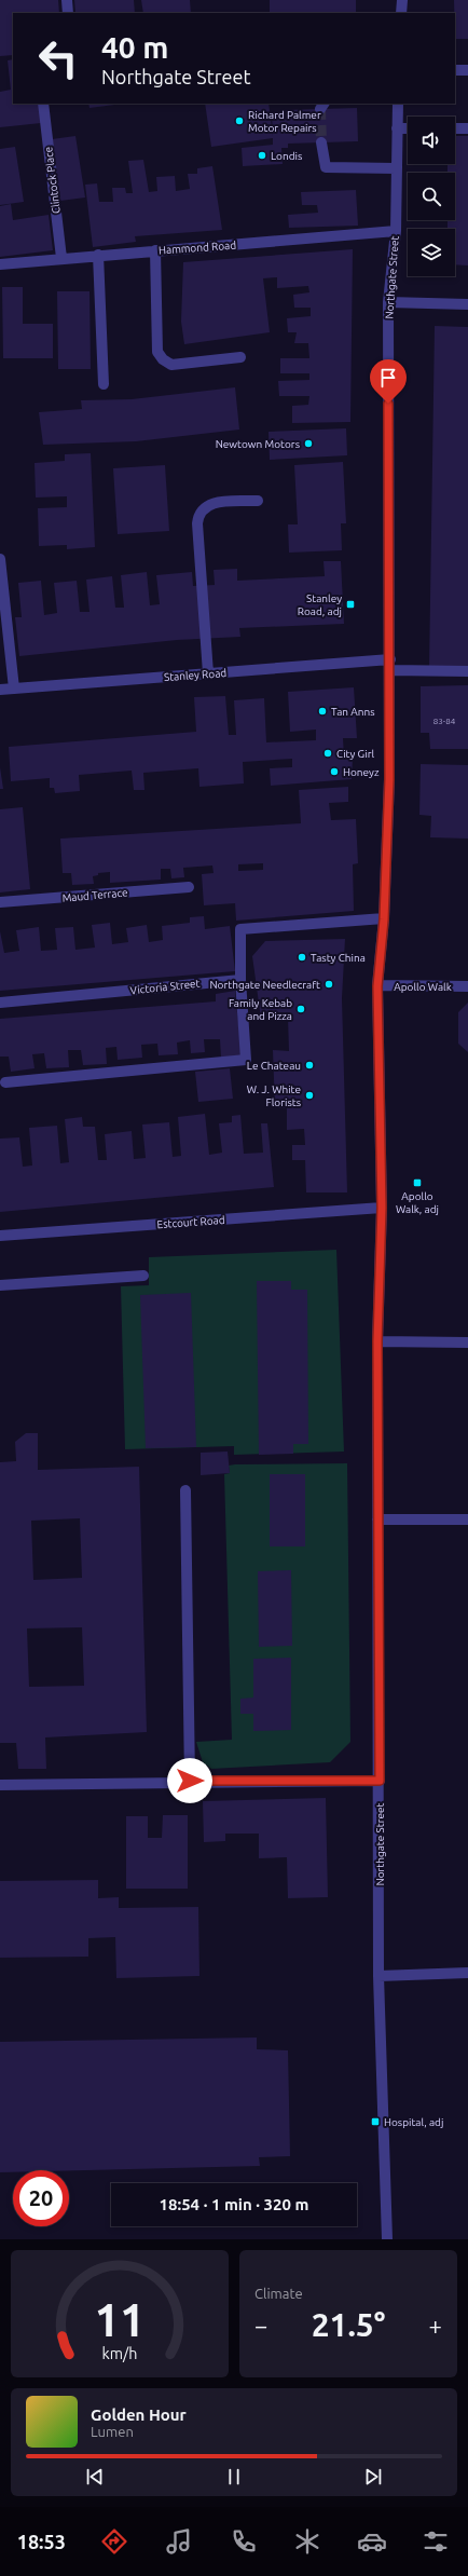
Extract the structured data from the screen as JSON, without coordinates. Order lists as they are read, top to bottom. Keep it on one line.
{"streets":{"street":["Clintock Place","Hammond Road","Northgate Street","Stanley Road","Maud Terrace","Victoria Street","Apollo Walk","Estcourt Road"]},"crossings":[["Clintock Place","Hammond Road"],["Hammond Road","Northgate Street"],["Northgate Street","Stanley Road"],["Northgate Street","Apollo Walk"],["Northgate Street","Estcourt Road"]],"places":{"other":["Richard Palmer Motor Repairs","Londis","Newtown Motors","Tan Anns","City Girl","Honeyz","Tasty China","Northgate Needlecraft","Family Kebab and Pizza","Le Chateau","W. J. White Florists"],"transit":["Stanley Road, adj","Apollo Walk, adj","Hospital, adj"]},"house_numbers":["83-84"],"page":{"turn":["40 m","Northgate Street"],"limit":"20","trip":"18:54 · 1 min · 320 m","tile":"Climate","heat":["−","21.5°","+"],"song":["Golden Hour","Lumen"],"tabs":"18:53","gauge":["11","km/h"]}}
